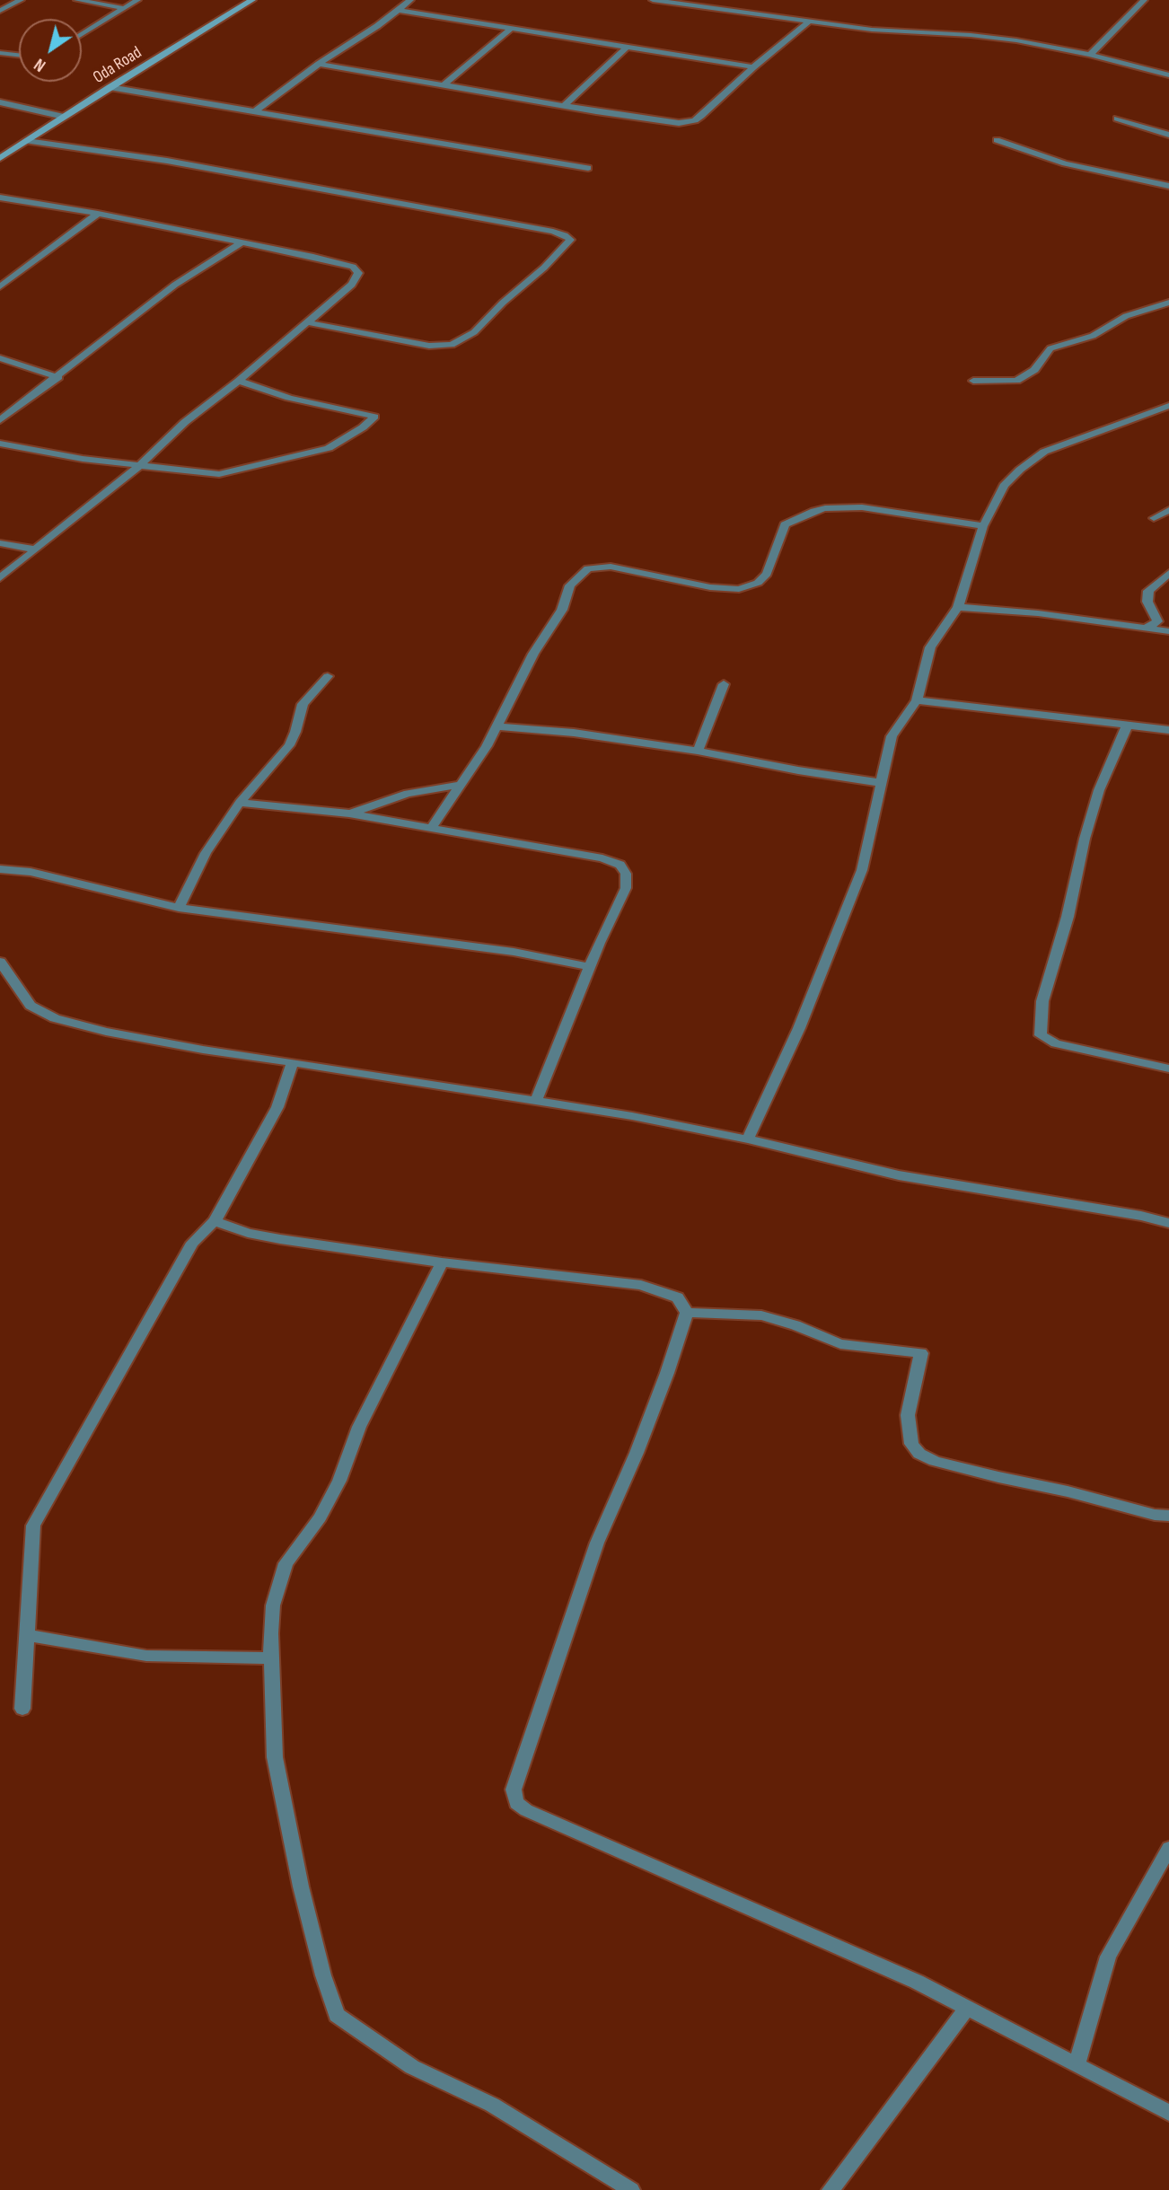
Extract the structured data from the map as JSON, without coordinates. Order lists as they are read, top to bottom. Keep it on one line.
{"streets":{"street":["Oda Road"]},"north":"bottom left"}
